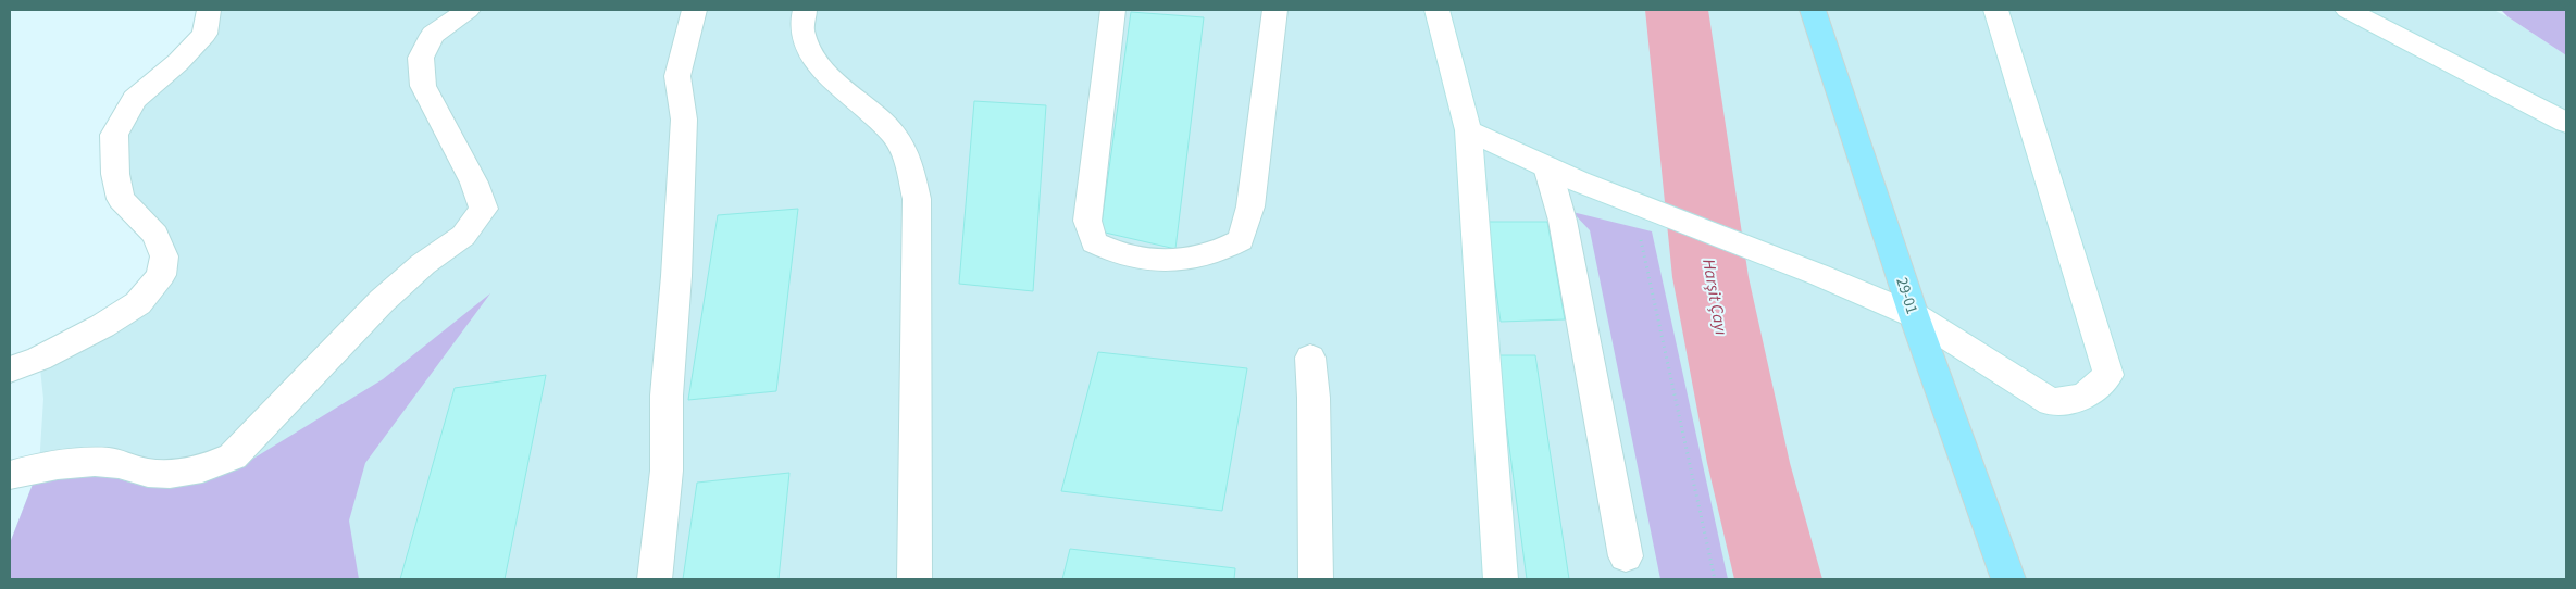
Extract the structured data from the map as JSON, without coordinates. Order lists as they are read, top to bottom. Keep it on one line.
{"streets":{"main road":["29-01"]},"water":["Harşit Çayı"]}
